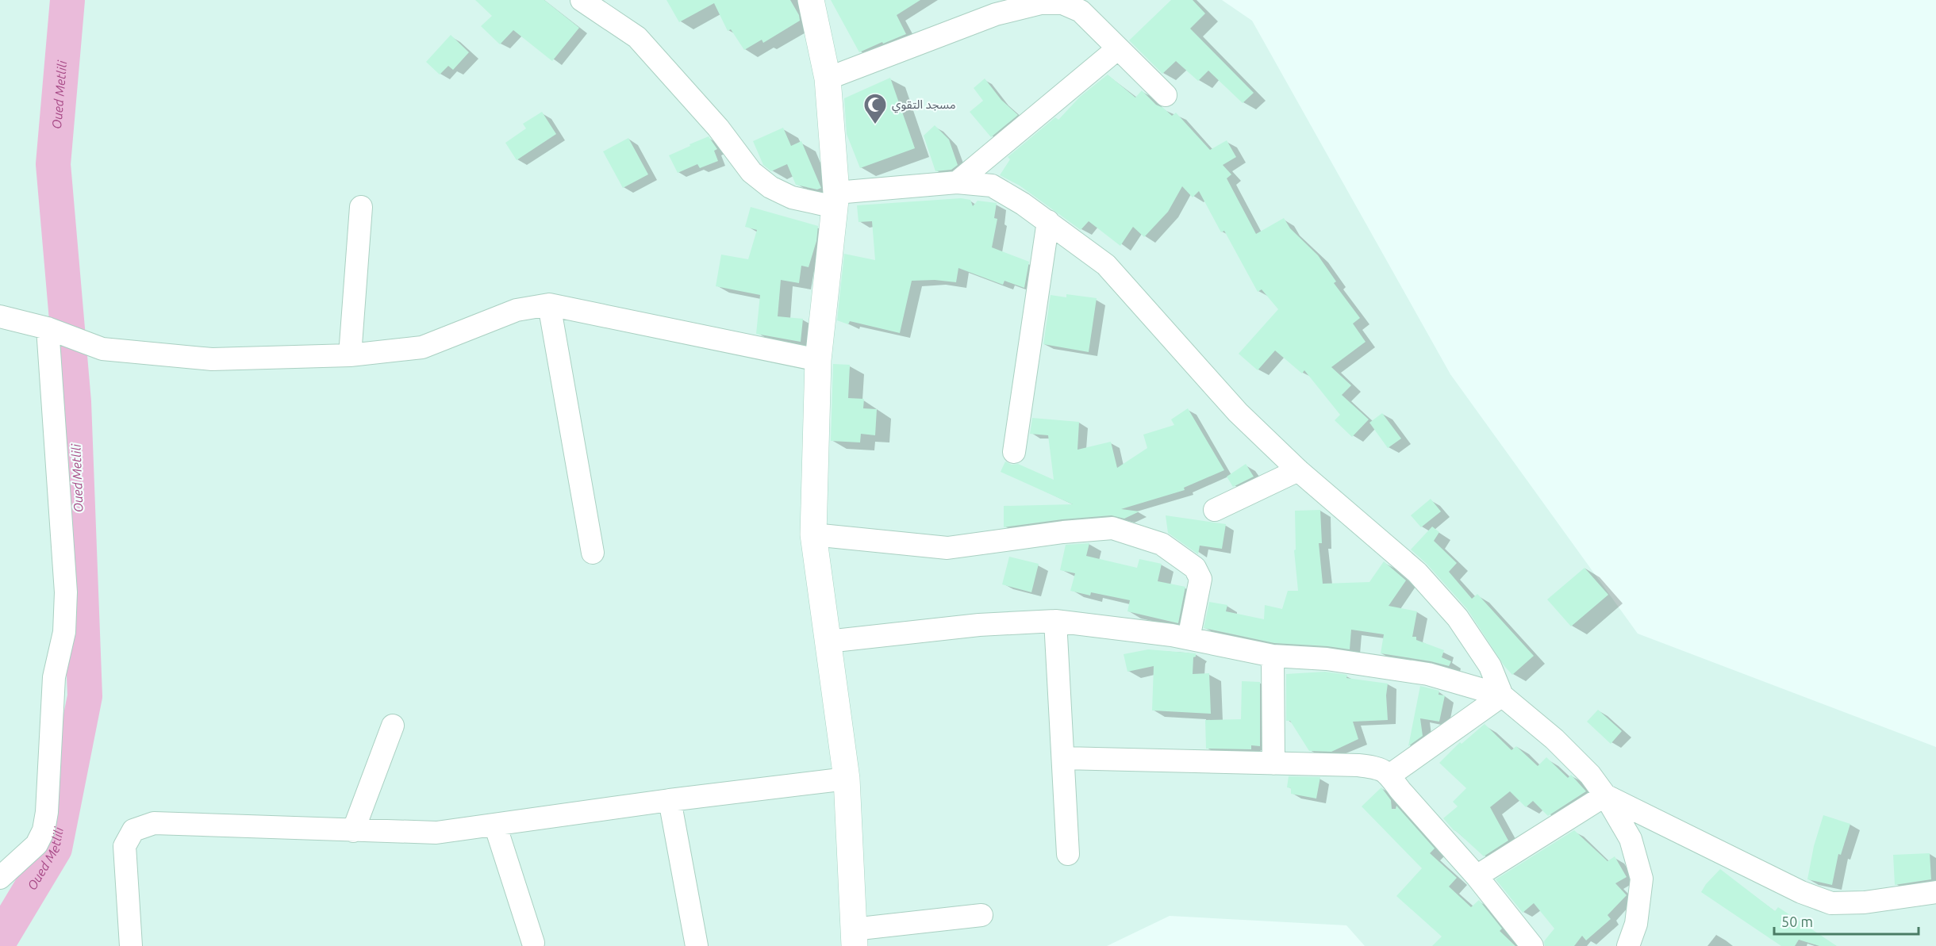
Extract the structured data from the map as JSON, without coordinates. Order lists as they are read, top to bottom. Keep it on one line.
{"water":["Oued Metlili"],"places":{"mosque":["مسجد التقوي"]},"scale_bar":"50 m"}
